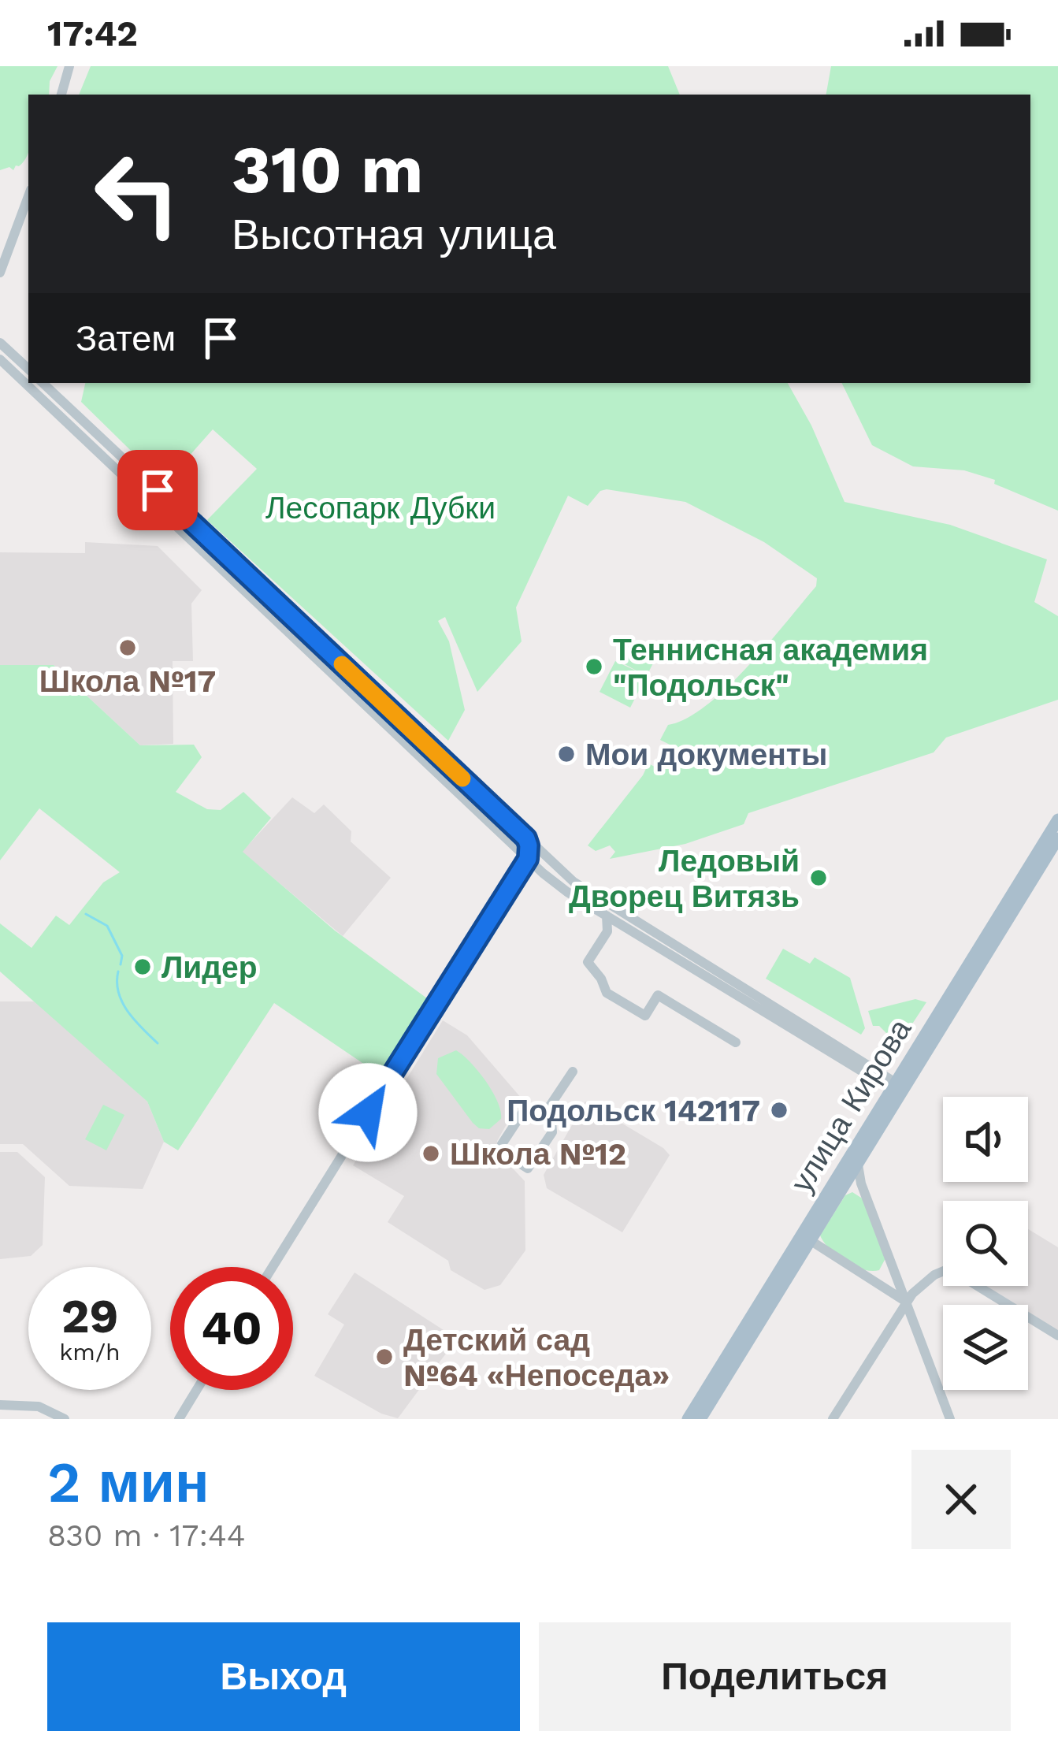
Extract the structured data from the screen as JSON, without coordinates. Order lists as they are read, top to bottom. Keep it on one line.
{"streets":{"main road":["улица Кирова"]},"parks":["Лесопарк Дубки"],"places":["Школа №17","Теннисная академия \"Подольск\"","Мои документы","Ледовый Дворец Витязь","Лидер","Подольск 142117","Школа №12","Детский сад №64 «Непоседа»"],"page":{"status":"17:42","turn":["310 m","Высотная улица"],"then":"Затем","speed":"29 km/h","limit":"40","heading":["2 мин","830 m · 17:44"],"buttons":["Выход","Поделиться"]}}
